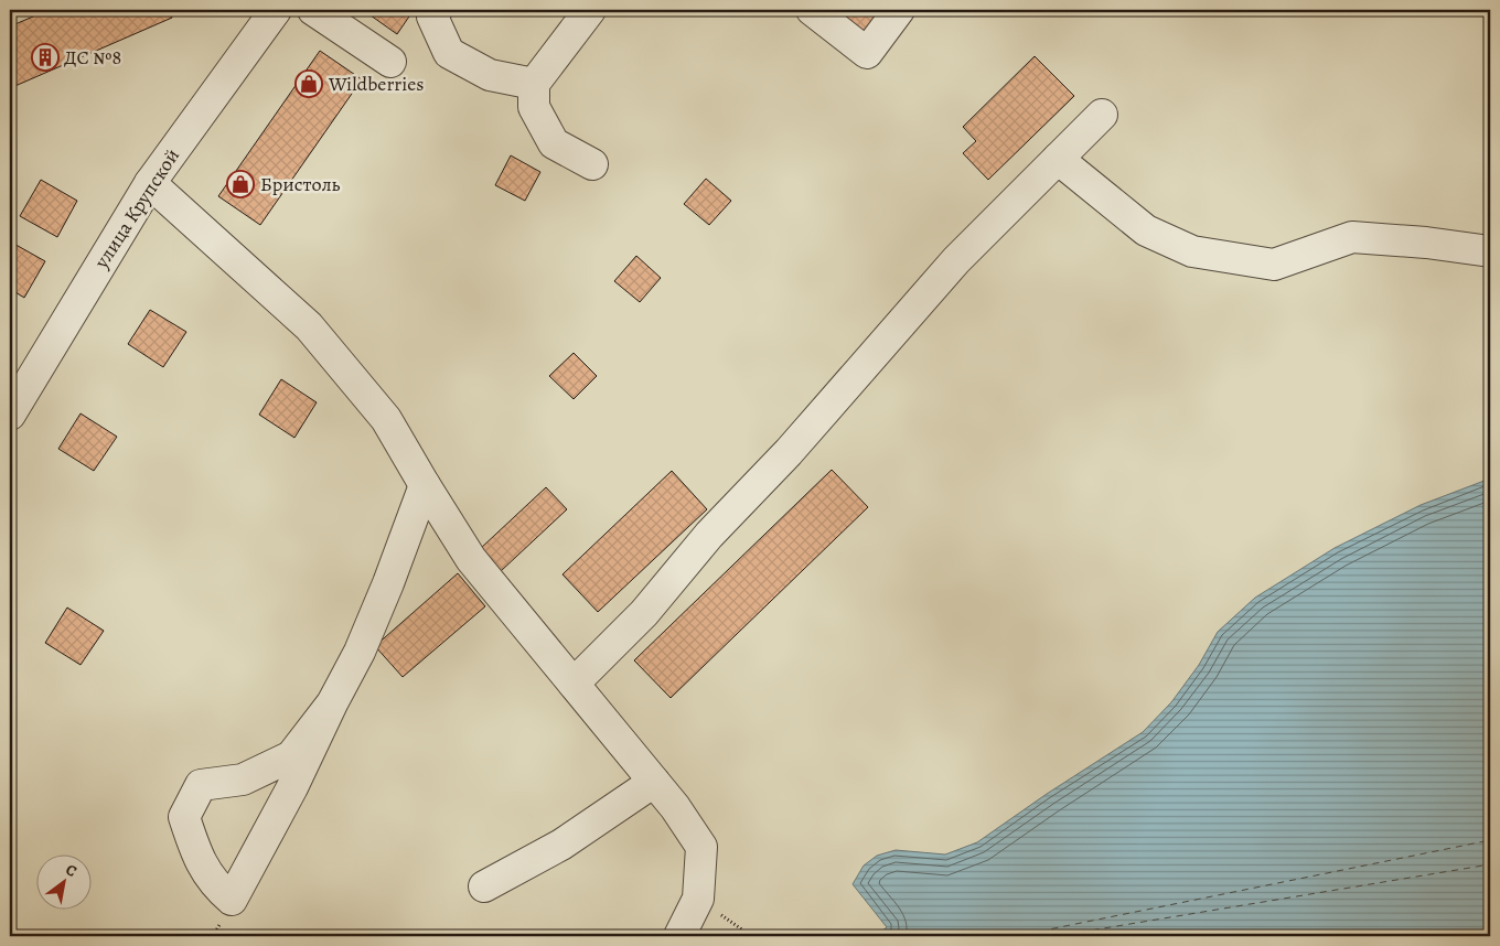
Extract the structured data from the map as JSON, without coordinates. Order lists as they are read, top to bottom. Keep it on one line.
{"streets":{"street":["улица Крупской"]},"places":{"building":["ДС №8"],"shop":["Wildberries","Бристоль"]},"north":"top right"}
